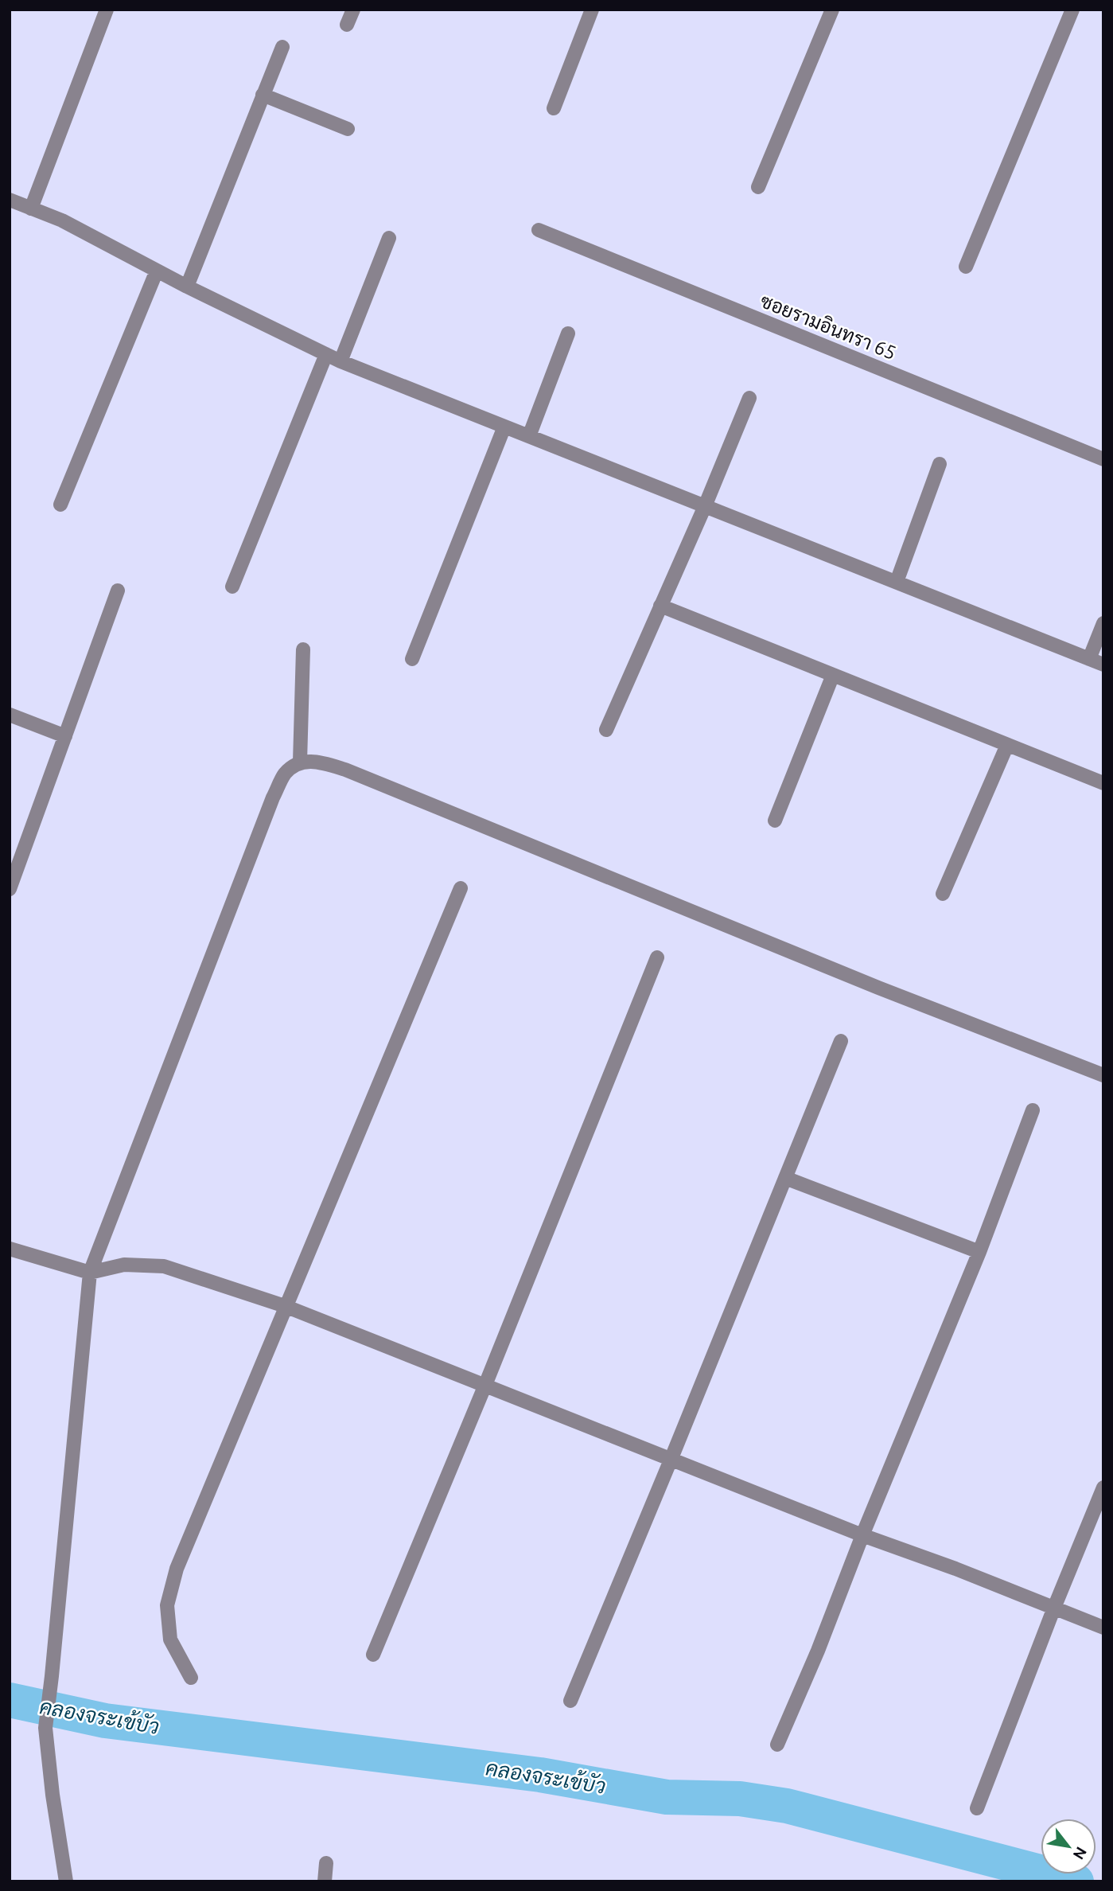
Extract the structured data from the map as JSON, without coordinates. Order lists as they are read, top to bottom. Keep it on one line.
{"streets":{"street":["ซอยรามอินทรา 65"]},"water":["คลองจระเข้บัว"],"north":"bottom right"}
